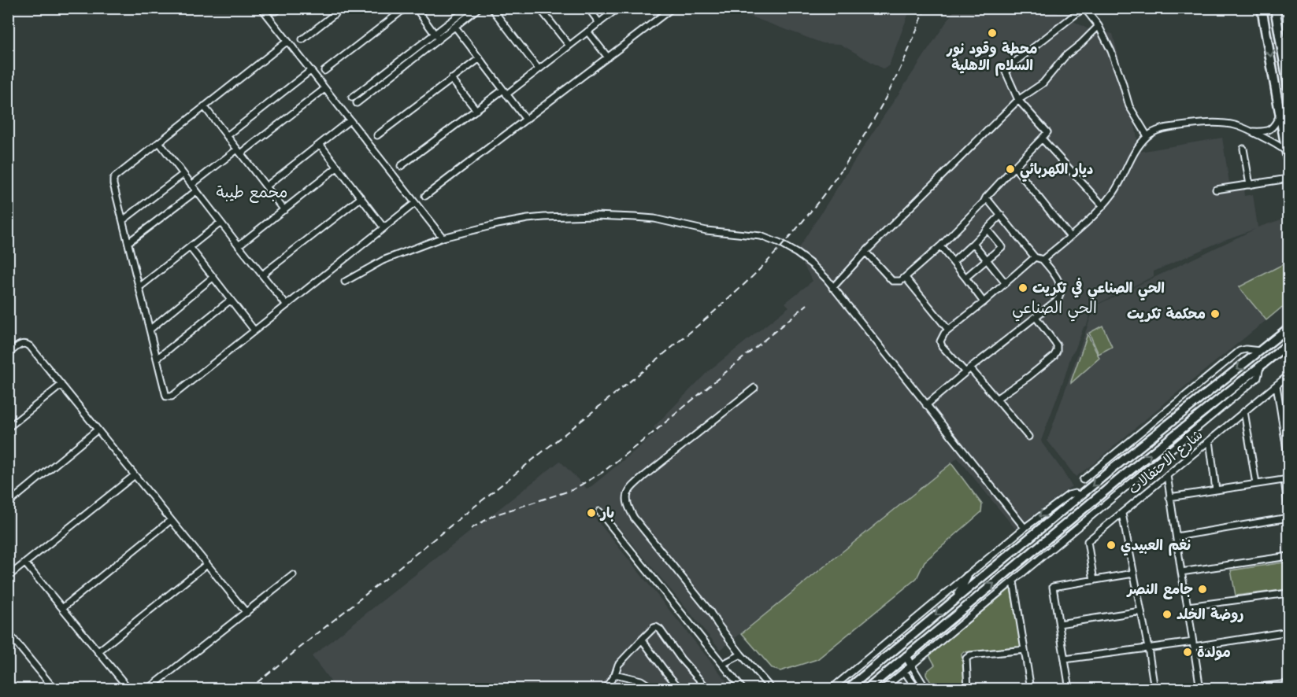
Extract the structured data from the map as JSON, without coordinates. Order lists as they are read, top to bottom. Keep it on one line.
{"streets":{"street":["شارع الاحتفالات"]},"districts":["مجمع طيبة","الحي الصناعي"],"places":["محطة وقود نور السلام الاهلية","ديار الكهربائي","الحي الصناعي في تكريت","محكمة تكريت","بار","نغم العبيدي","جامع النصر","روضة الخلد","مولدة"]}
